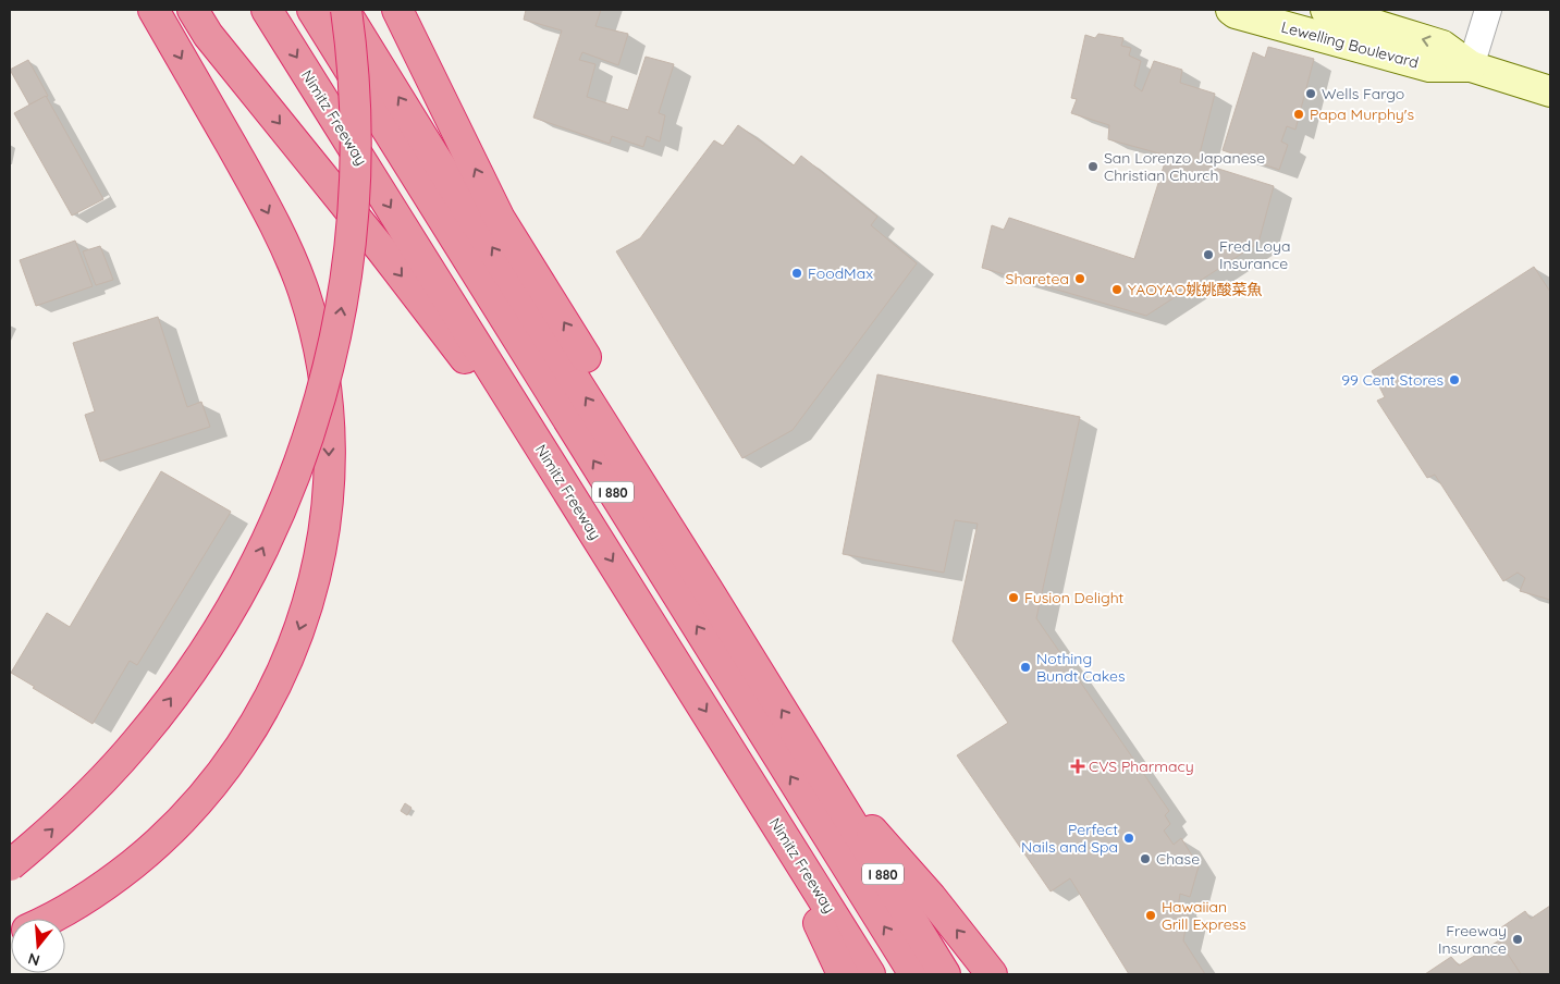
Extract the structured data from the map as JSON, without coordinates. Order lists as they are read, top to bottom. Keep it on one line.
{"streets":{"highway":["Nimitz Freeway","I 880"],"main road":["Lewelling Boulevard"]},"places":{"other":["Wells Fargo","Papa Murphy's","San Lorenzo Japanese Christian Church","Fred Loya Insurance","FoodMax","Sharetea","YAOYAO姚姚酸菜魚","99 Cent Stores","Fusion Delight","Nothing Bundt Cakes","Perfect Nails and Spa","Chase","Hawaiian Grill Express","Freeway Insurance"],"health":["CVS Pharmacy"]},"north":"bottom"}
